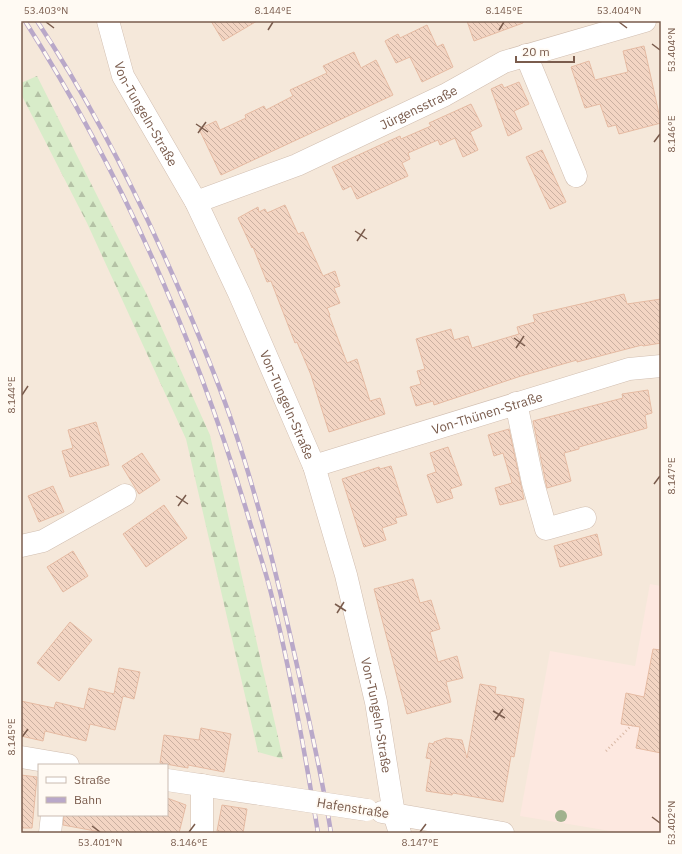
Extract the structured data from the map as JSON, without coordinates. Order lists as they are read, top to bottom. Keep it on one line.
{"streets":{"street":["Jürgensstraße","Von-Tungeln-Straße","Von-Thünen-Straße","Hafenstraße"]},"crossings":[["Jürgensstraße","Von-Tungeln-Straße"],["Von-Tungeln-Straße","Von-Thünen-Straße"],["Von-Tungeln-Straße","Hafenstraße"]],"legend":["Straße","Bahn"],"scale_bar":"20 m","coordinates":["53.403°N","8.144°E","8.145°E","53.404°N","8.146°E","8.147°E","53.402°N","53.401°N"]}
